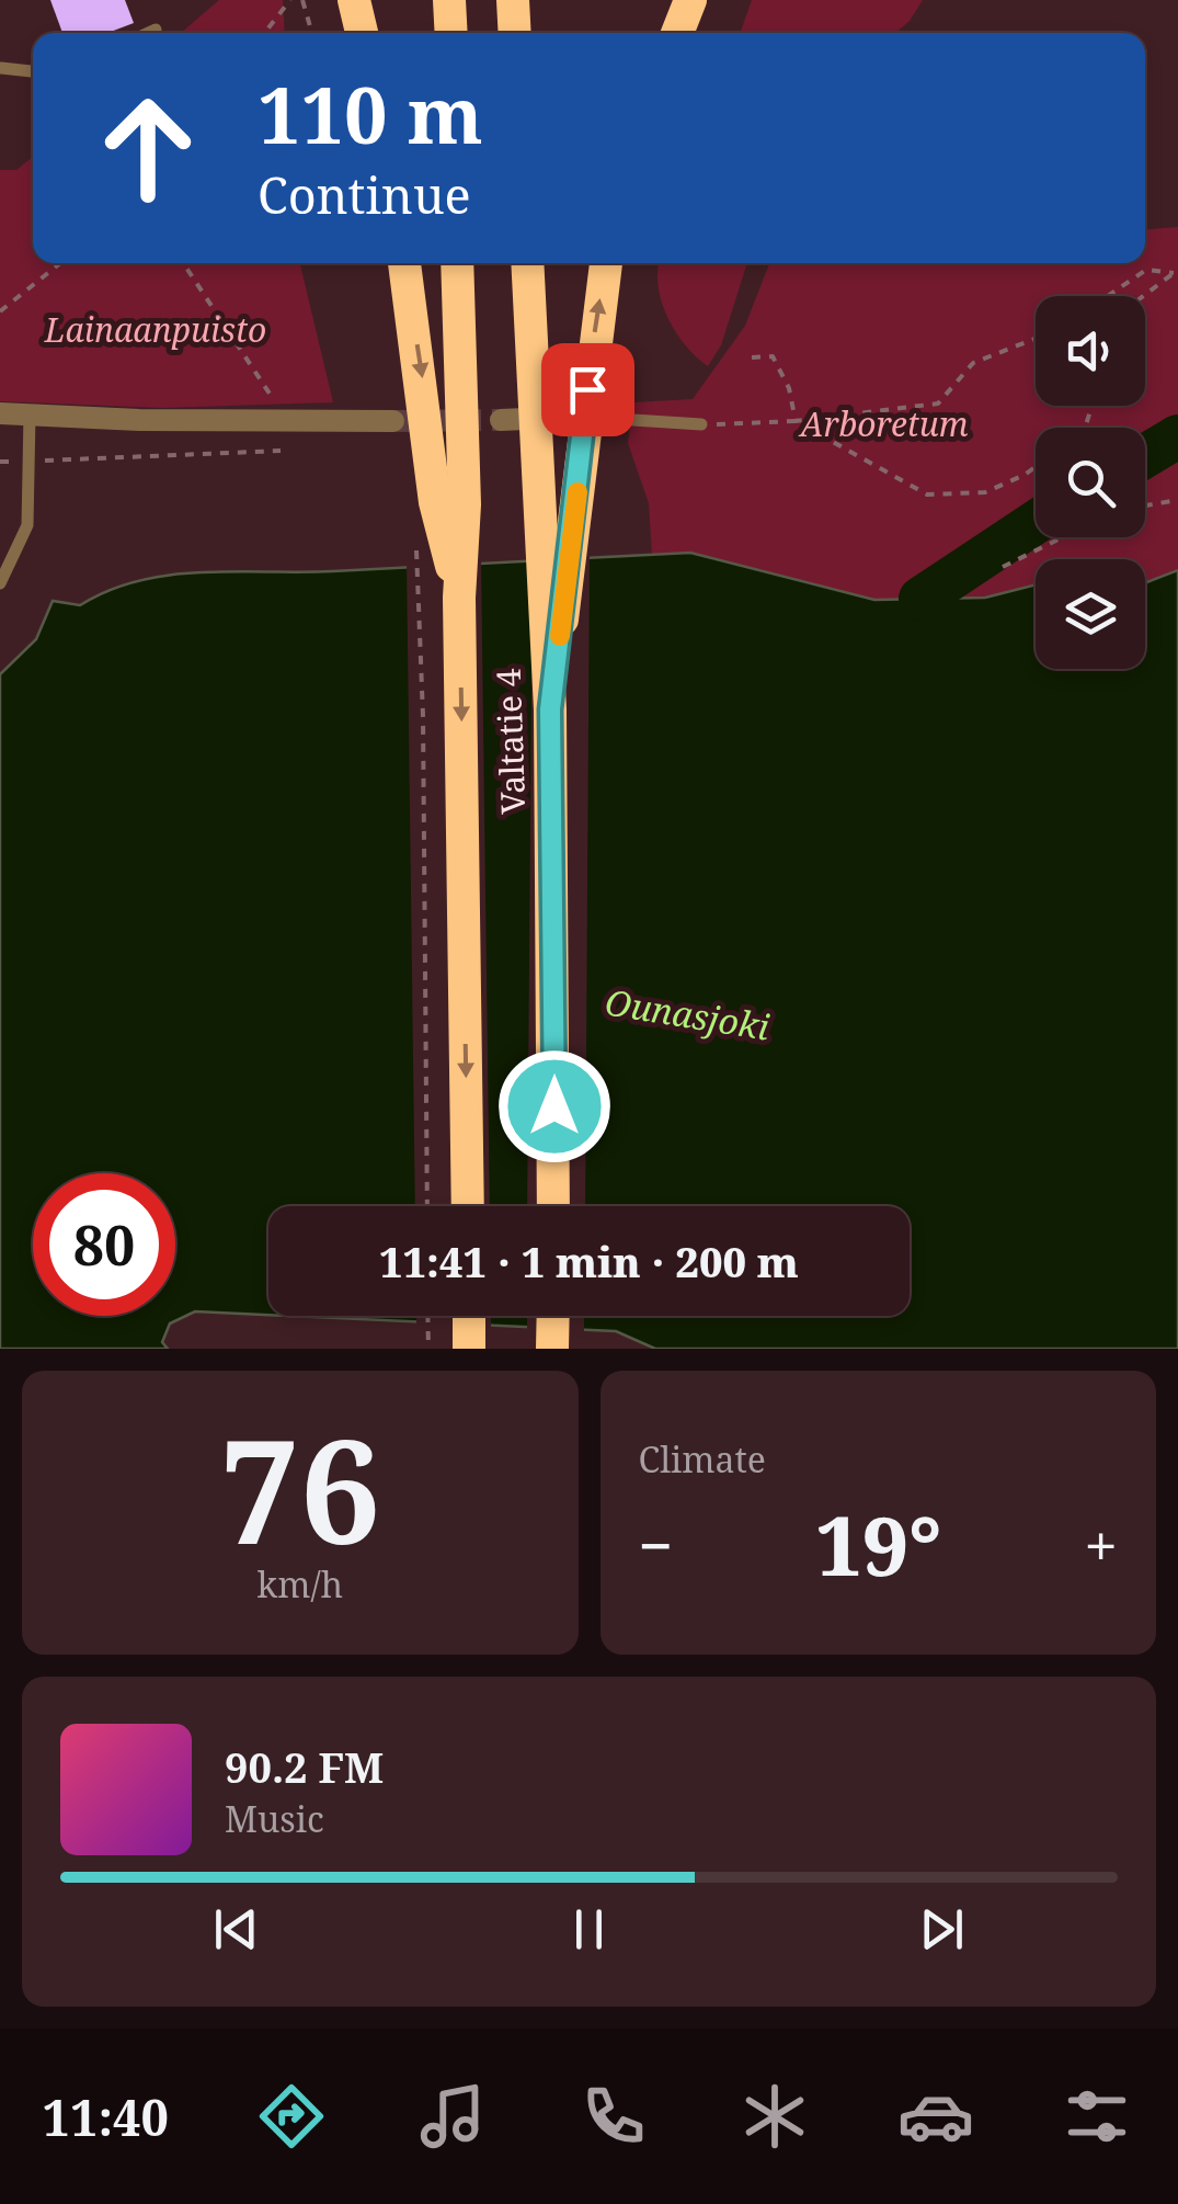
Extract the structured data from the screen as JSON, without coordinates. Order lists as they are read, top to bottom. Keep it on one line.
{"streets":{"highway":["Valtatie 4"]},"water":["Ounasjoki"],"parks":["Lainaanpuisto","Arboretum"],"page":{"turn":["110 m","Continue"],"limit":"80","trip":"11:41 · 1 min · 200 m","tile":[["76","km/h"],"Climate"],"heat":["−","19°","+"],"song":["90.2 FM","Music"],"tabs":"11:40"}}
